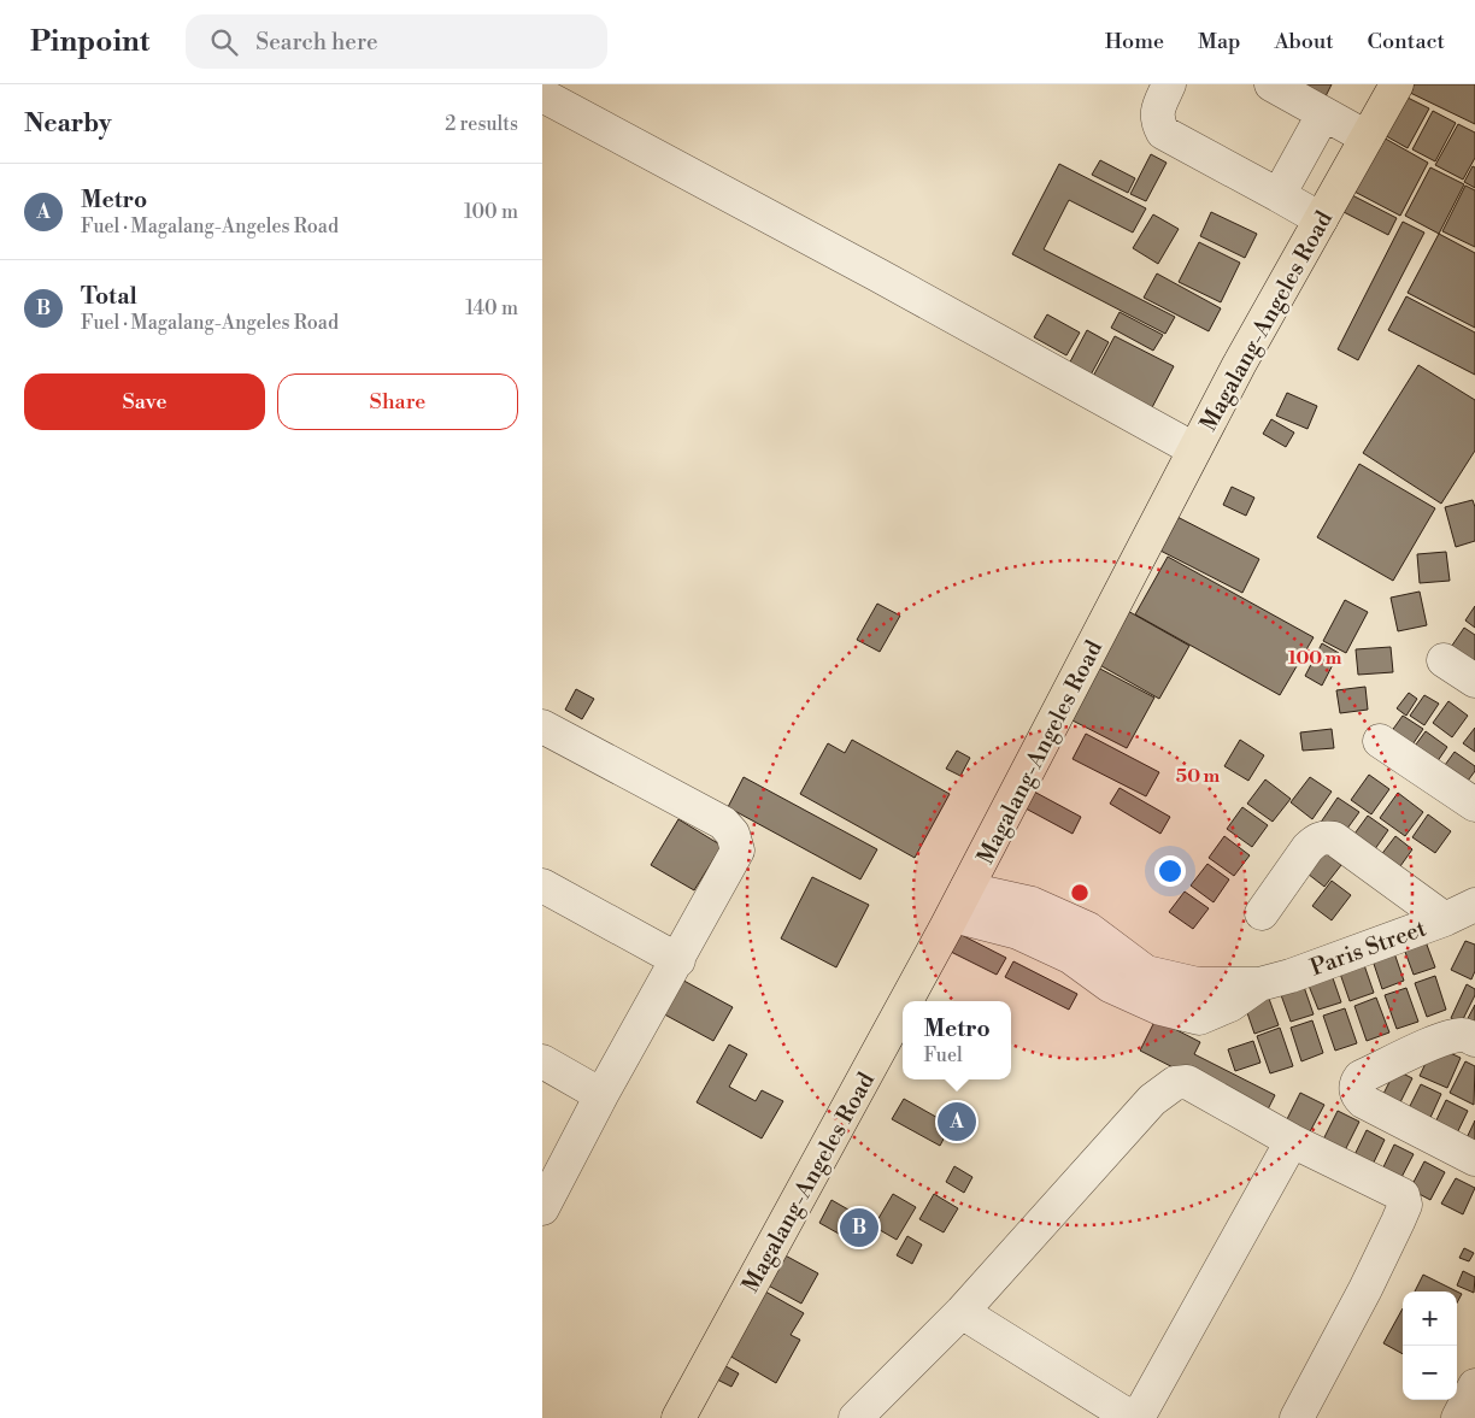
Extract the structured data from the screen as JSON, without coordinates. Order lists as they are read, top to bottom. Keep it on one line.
{"streets":{"main road":["Magalang-Angeles Road"],"street":["Paris Street"]},"crossings":[["Magalang-Angeles Road","Paris Street"]],"page":{"header":"Pinpoint","search":"Search here","nav":["Home","Map","About","Contact"],"heading":["Nearby","2 results"],"list":[{"mark":"A","name":"Metro","note":"Fuel · Magalang-Angeles Road","value":"100 m"},{"mark":"B","name":"Total","note":"Fuel · Magalang-Angeles Road","value":"140 m"}],"buttons":["Save","Share"],"popup":["Metro","Fuel"],"pins":["A","B"],"map_buttons":["+","−"]},"rings":["100 m","50 m"]}
